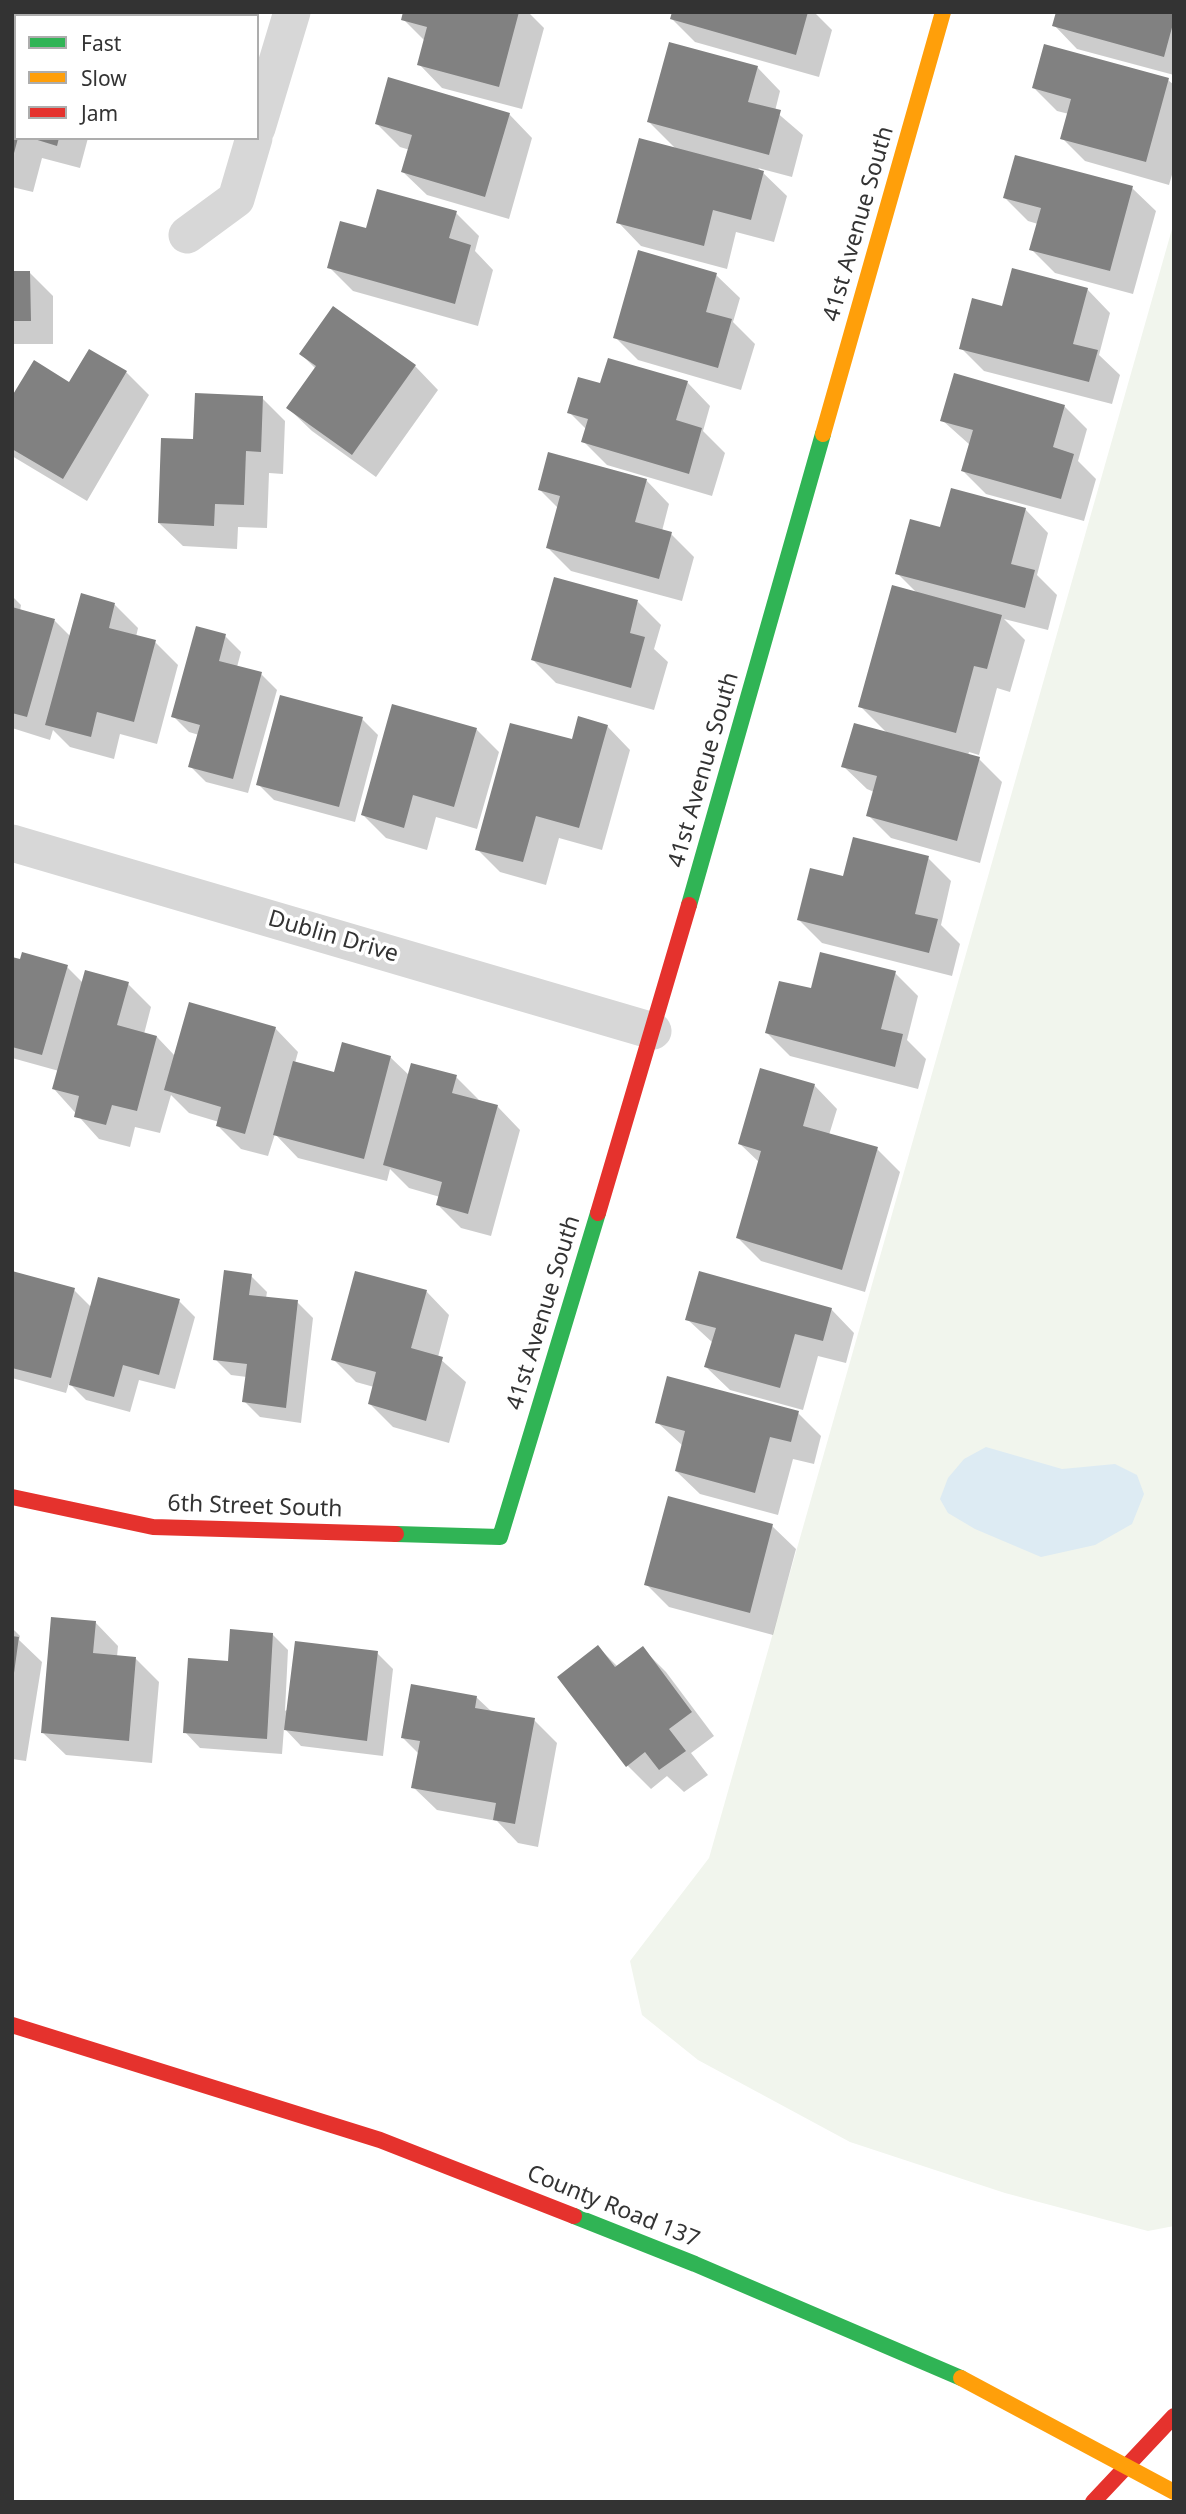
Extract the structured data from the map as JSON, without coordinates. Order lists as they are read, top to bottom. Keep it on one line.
{"streets":{"main road":["41st Avenue South","6th Street South","County Road 137"],"street":["Dublin Drive"]},"crossings":[["41st Avenue South","Dublin Drive"],["41st Avenue South","6th Street South"]],"legend":["Fast","Slow","Jam"]}
